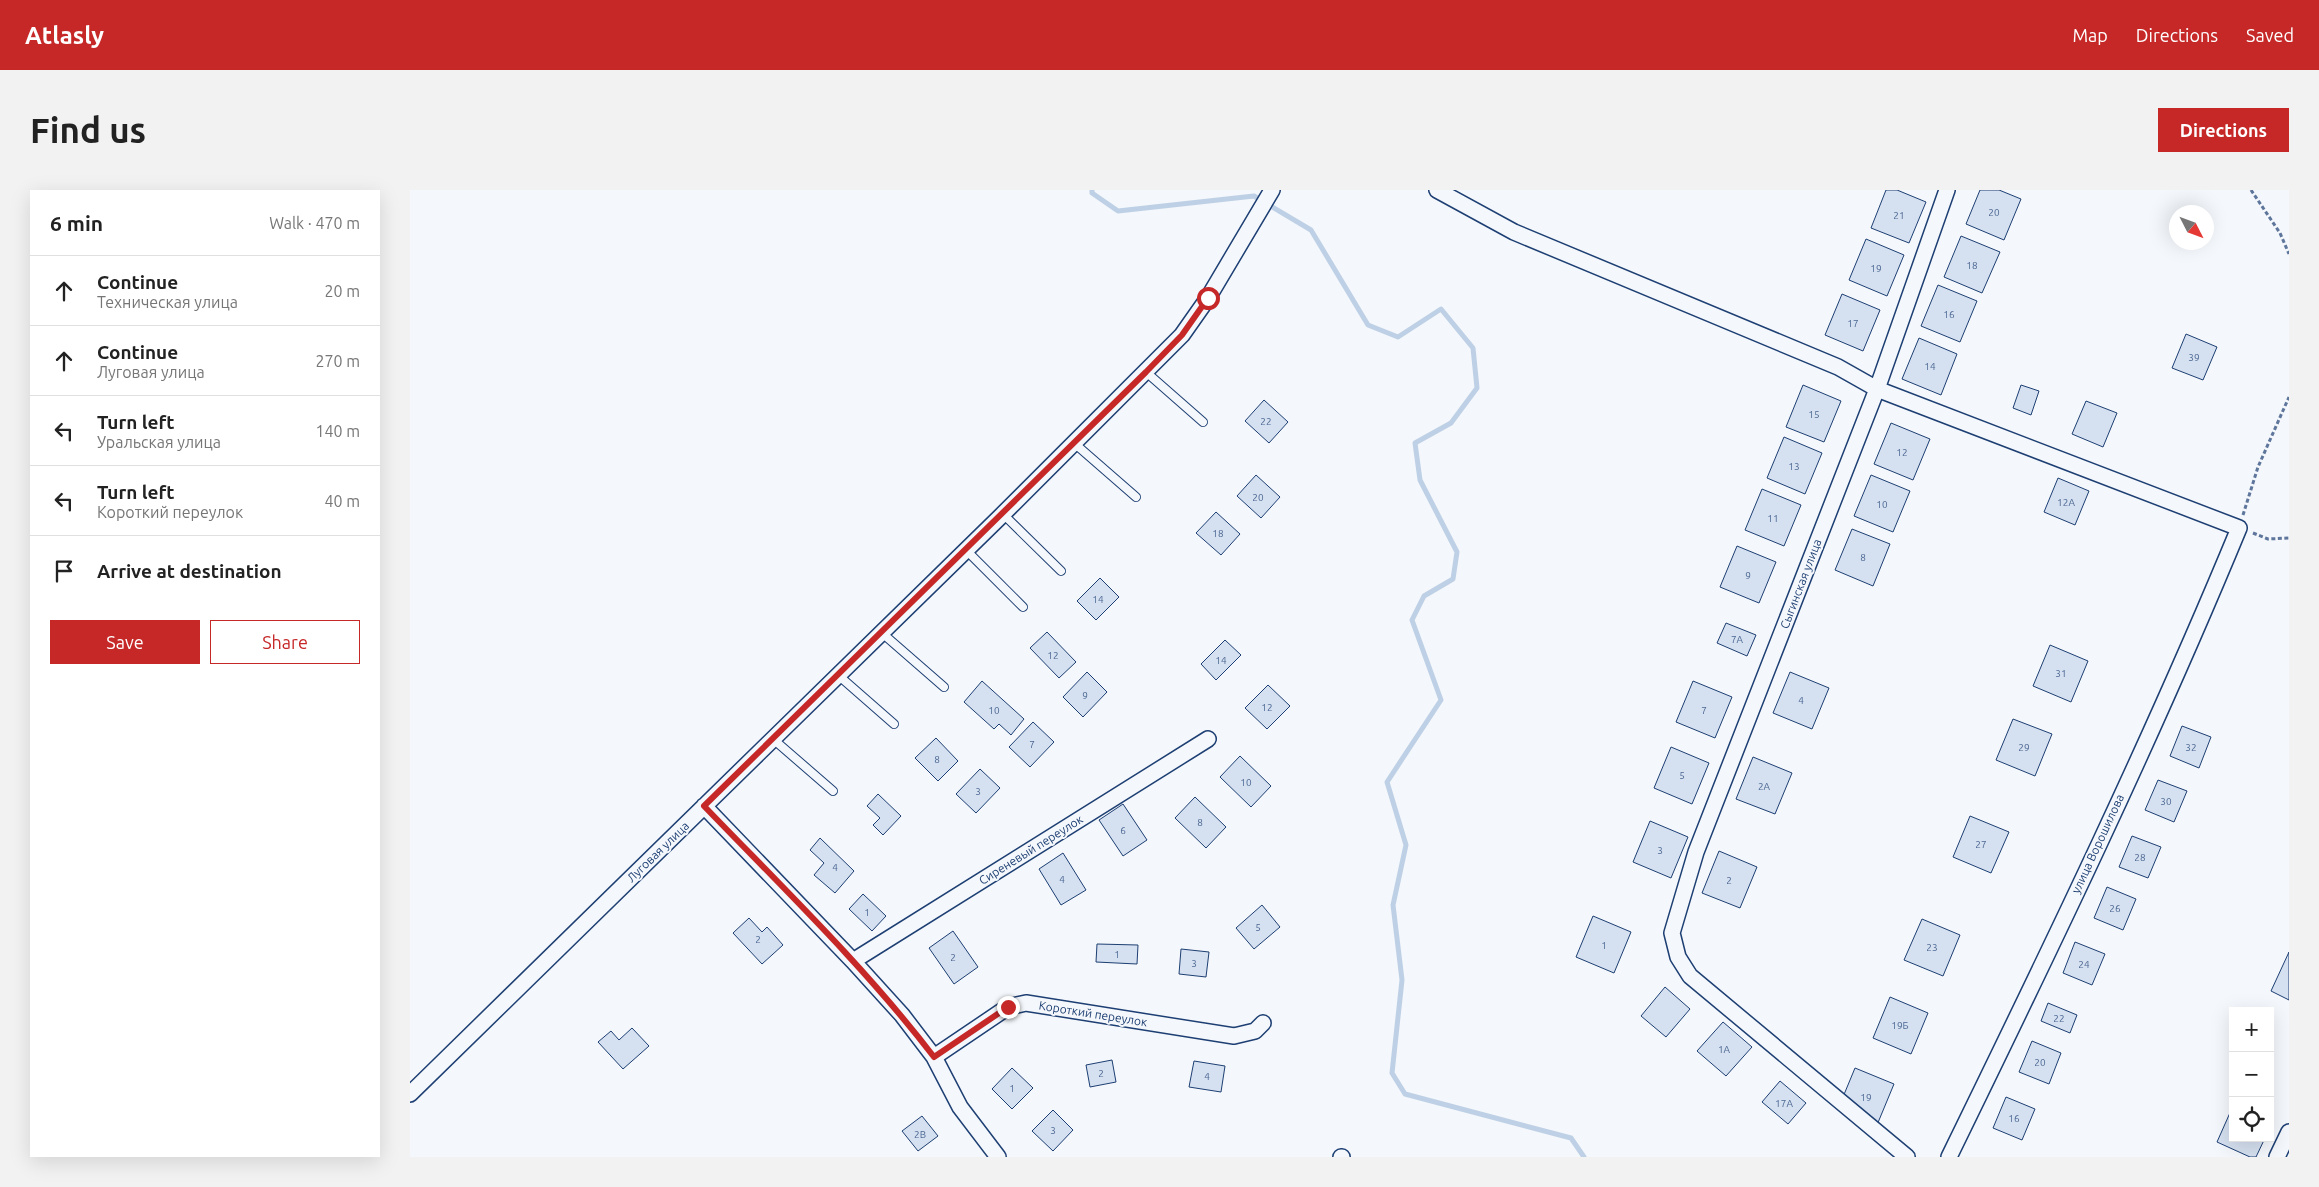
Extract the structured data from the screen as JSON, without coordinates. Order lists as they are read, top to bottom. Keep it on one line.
{"streets":{"street":["Сыгинская улица","улица Ворошилова","Сиреневый переулок","Луговая улица","Короткий переулок"]},"house_numbers":["20","21","18","19","16","17","39","14","15","22","12","13","20","12А","10","11","18","8","9","14","7А","12","14","31","9","4","12","10","7","7","29","32","8","5","10","2А","3","30","8","6","27","3","28","4","4","2","26","1","5","2","1","23","1","2","3","24","22","19Б","1А","20","2","4","1","19","17А","16","3","2В"],"north":"bottom right","page":{"header":"Atlasly","nav":["Map","Directions","Saved"],"buttons":["Directions",["Save","Share"]],"title":"Find us","heading":["6 min","Walk · 470 m"],"list":[["Continue","Техническая улица","20 m"],["Continue","Луговая улица","270 m"],["Turn left","Уральская улица","140 m"],["Turn left","Короткий переулок","40 m"],"Arrive at destination"],"map_buttons":["+","−"]}}
